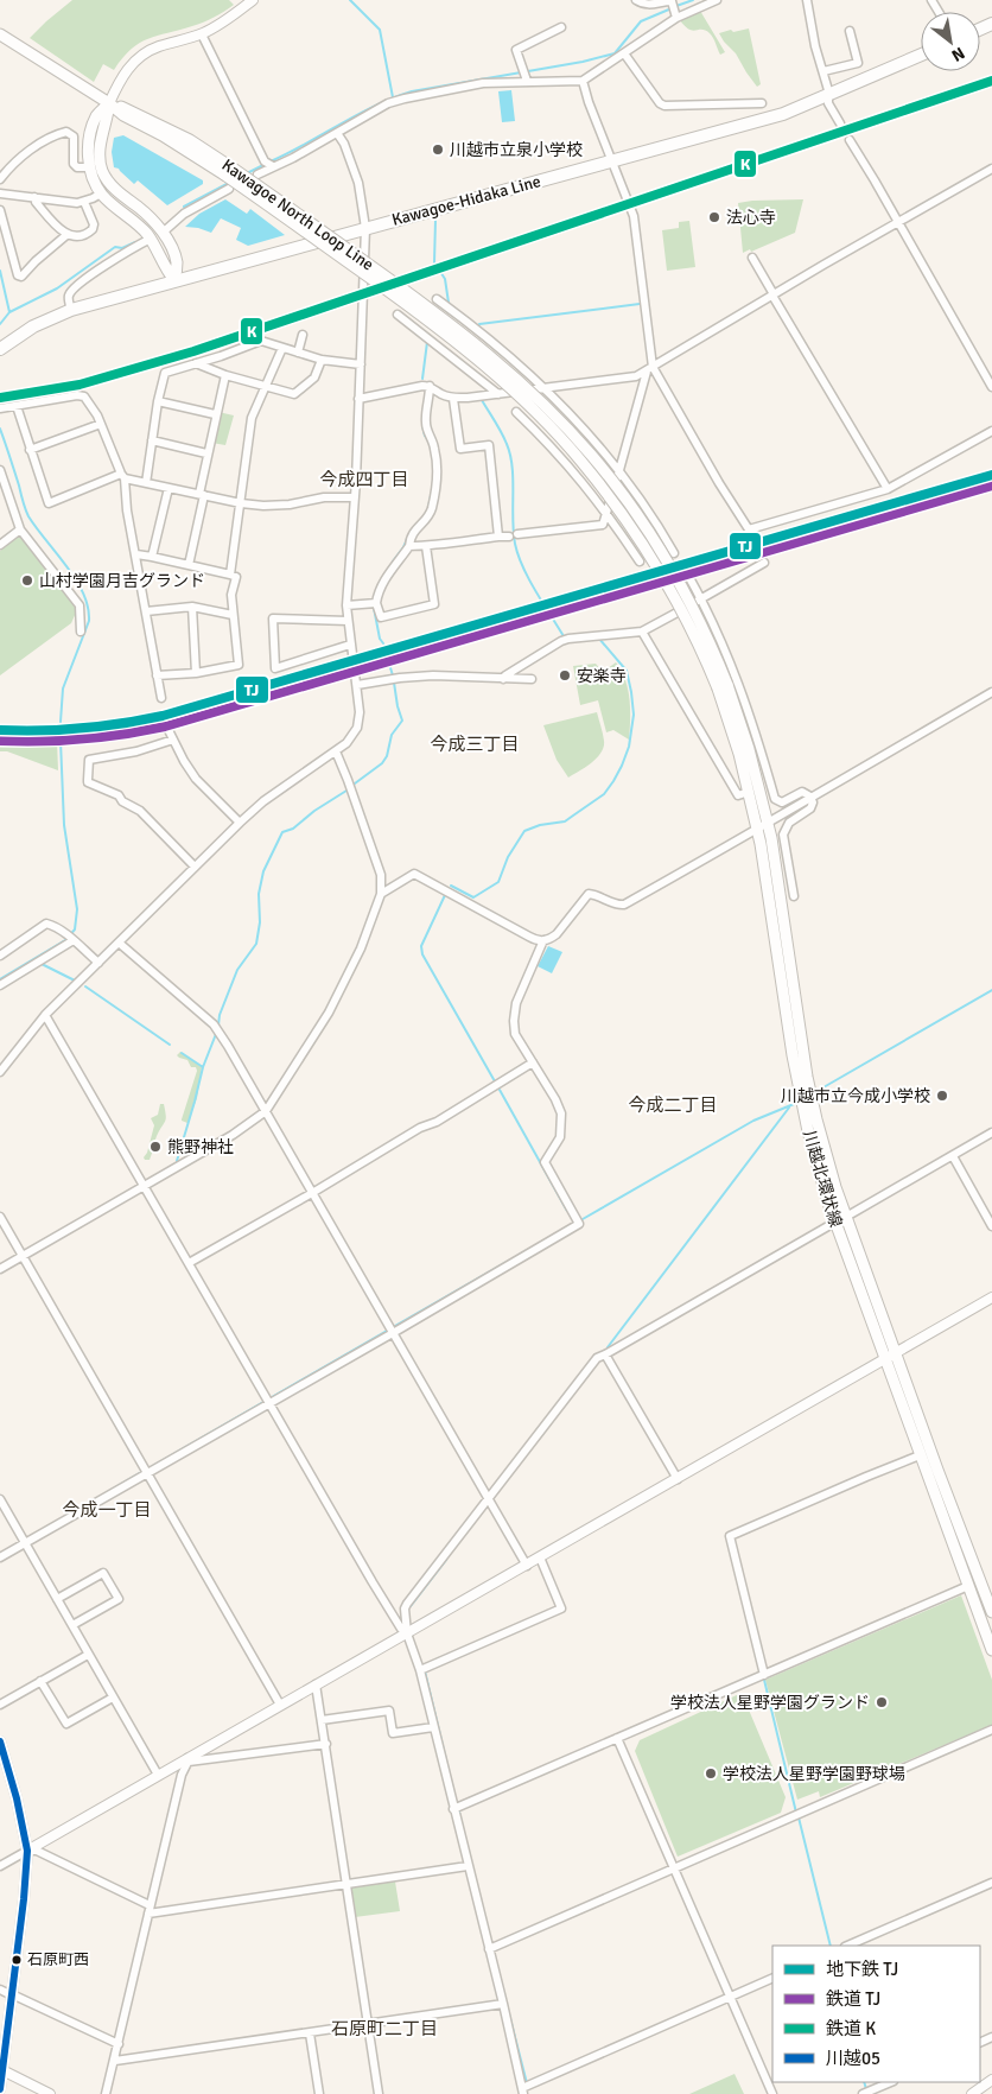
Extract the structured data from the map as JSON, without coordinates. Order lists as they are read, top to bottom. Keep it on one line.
{"streets":{"main road":["Kawagoe-Hidaka Line","Kawagoe North Loop Line","川越北環状線"]},"crossings":[["Kawagoe North Loop Line","川越北環状線"]],"districts":["今成四丁目","今成三丁目","今成二丁目","今成一丁目","石原町二丁目"],"places":["川越市立泉小学校","法心寺","山村学園月吉グランド","安楽寺","川越市立今成小学校","熊野神社","学校法人星野学園グランド","学校法人星野学園野球場","石原町西"],"lines":["rail line K","metro line TJ","rail line TJ","transit line 川越05"],"legend":["地下鉄 TJ","鉄道 TJ","鉄道 K","川越05"],"north":"bottom right"}
